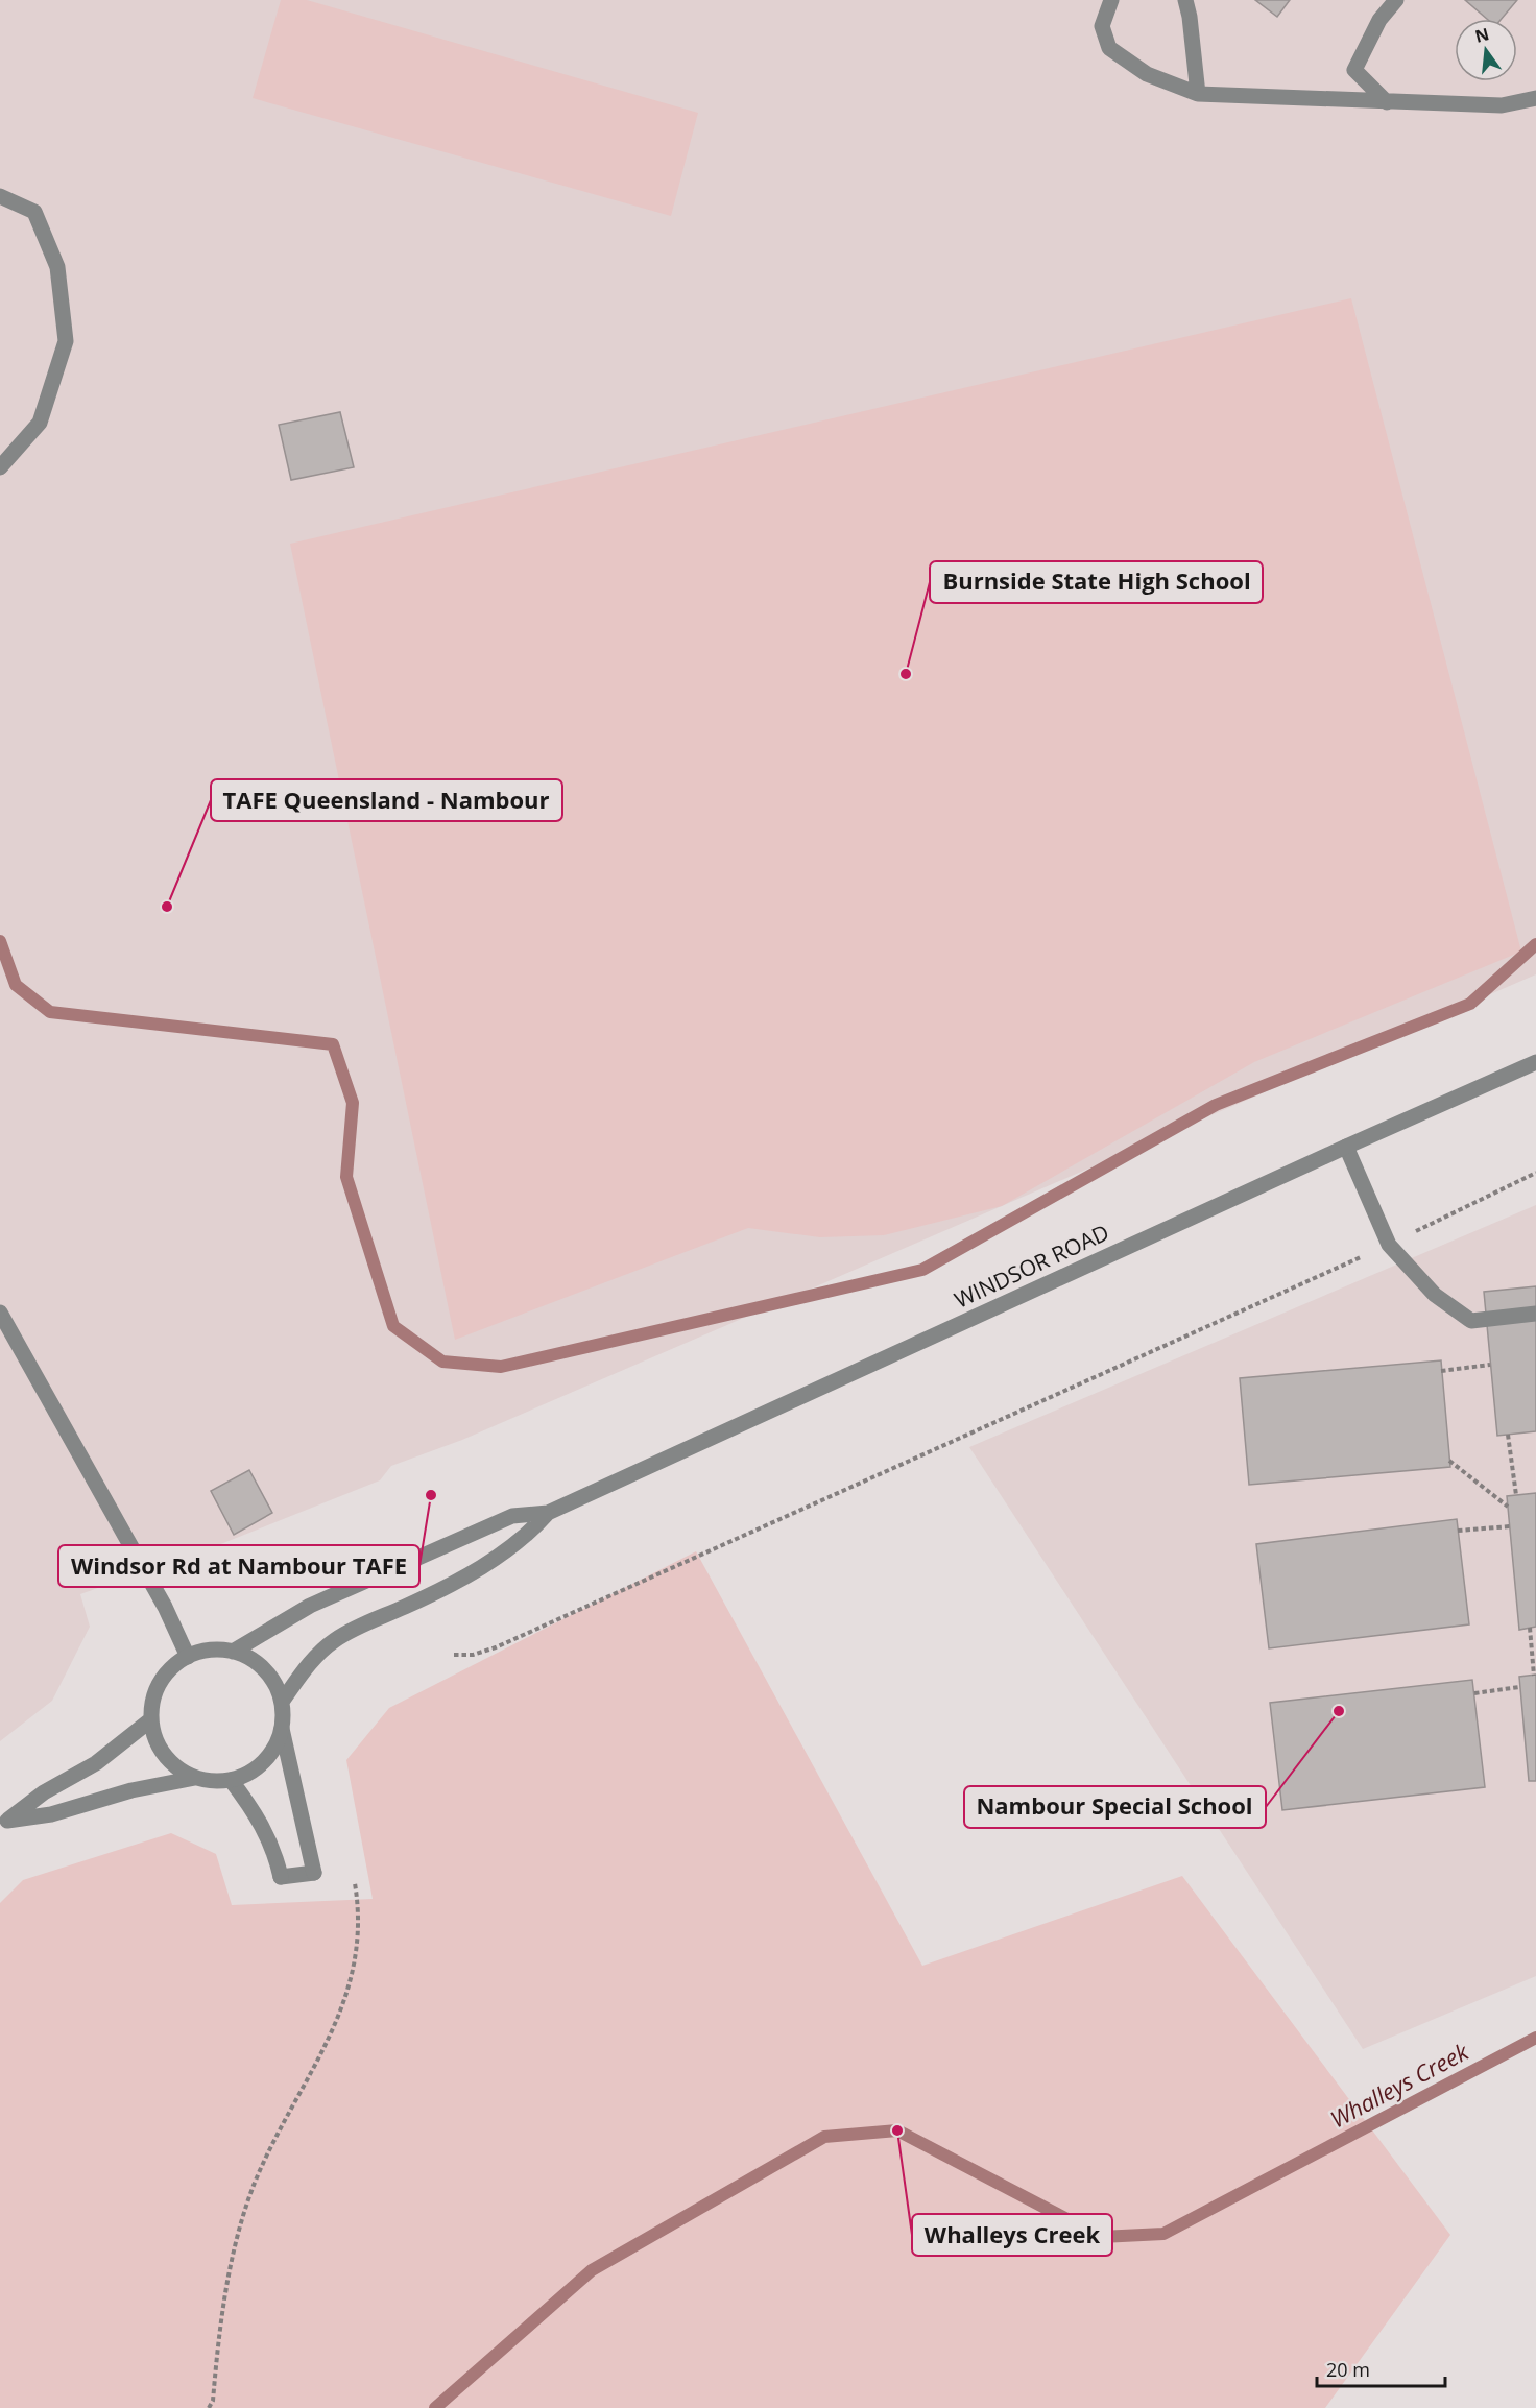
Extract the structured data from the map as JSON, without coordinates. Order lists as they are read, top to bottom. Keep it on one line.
{"streets":{"street":["WINDSOR ROAD"]},"water":["Whalleys Creek"],"places":["Burnside State High School","TAFE Queensland - Nambour","Windsor Rd at Nambour TAFE","Nambour Special School","Whalleys Creek"],"scale_bar":"20 m","north":"top"}
